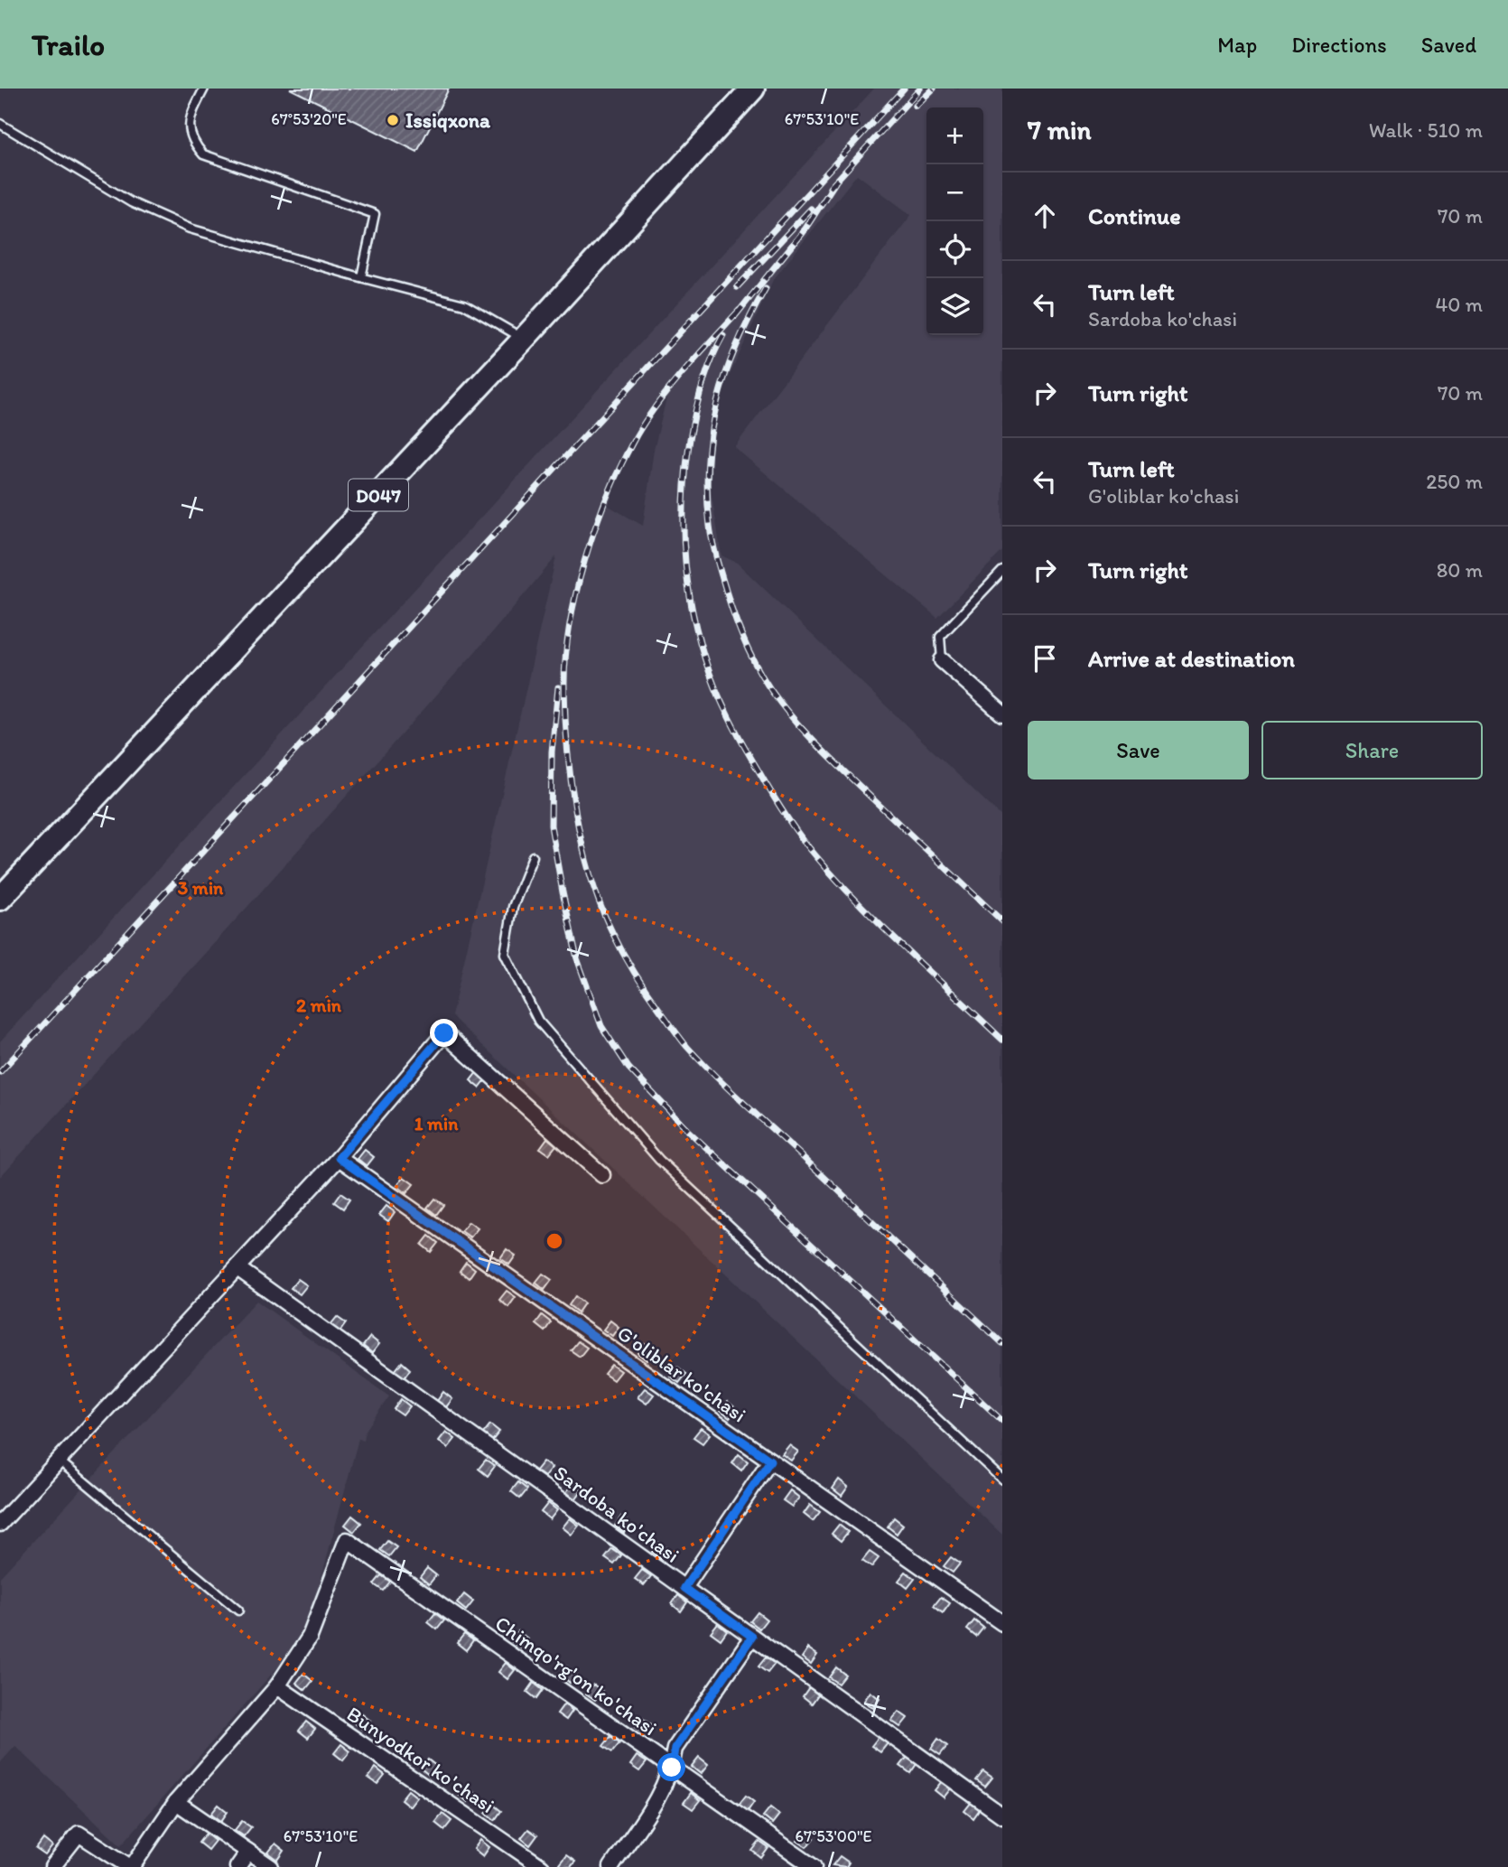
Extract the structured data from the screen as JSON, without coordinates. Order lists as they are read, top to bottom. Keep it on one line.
{"streets":{"main road":["D047"],"street":["G'oliblar ko'chasi","Sardoba ko'chasi","Chimqo'rg'on ko'chasi","Bunyodkor ko'chasi"]},"crossings":[["Chimqo'rg'on ko'chasi","Bunyodkor ko'chasi"]],"places":["Issiqxona"],"page":{"header":"Trailo","nav":["Map","Directions","Saved"],"heading":["7 min","Walk · 510 m"],"map_buttons":["+","−"],"list":[["Continue","70 m"],["Turn left","Sardoba ko'chasi","40 m"],["Turn right","70 m"],["Turn left","G'oliblar ko'chasi","250 m"],["Turn right","80 m"],"Arrive at destination"],"buttons":["Save","Share"]},"coordinates":["67°53'20\"E","67°53'10\"E","67°53'00\"E"],"rings":["3 min","2 min","1 min"]}
